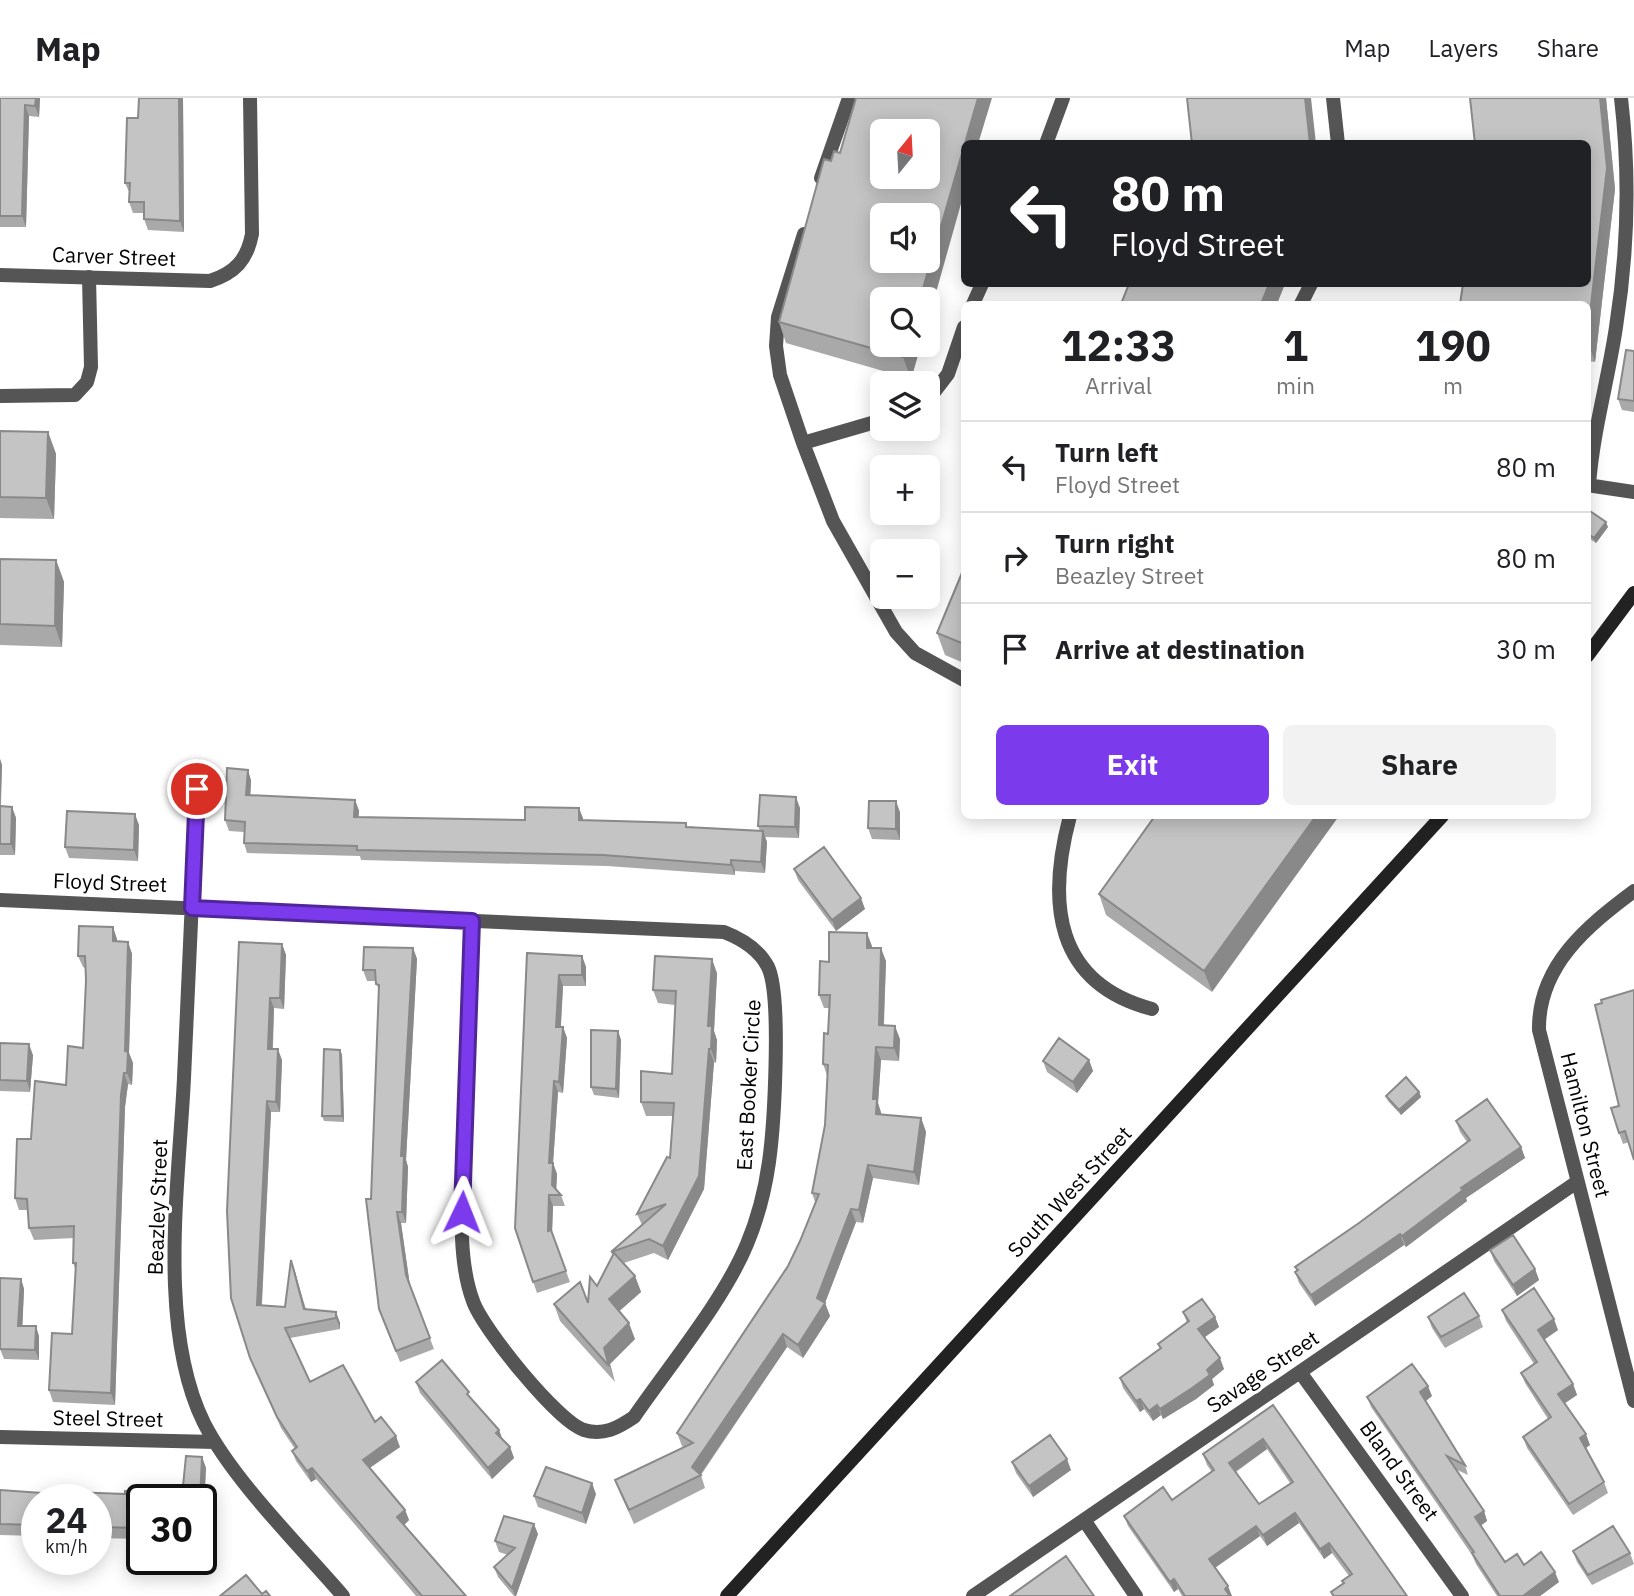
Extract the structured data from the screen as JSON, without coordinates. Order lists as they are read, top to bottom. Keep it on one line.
{"streets":{"street":["Carver Street","Floyd Street","East Booker Circle","Hamilton Street","South West Street","Beazley Street","Savage Street","Steel Street","Bland Street"]},"crossings":[["Floyd Street","East Booker Circle"],["Floyd Street","Beazley Street"],["Hamilton Street","Savage Street"],["Beazley Street","Steel Street"],["Savage Street","Bland Street"]],"north":"top","page":{"header":"Map","nav":["Map","Layers","Share"],"map_buttons":["+","−"],"turn":["80 m","Floyd Street"],"eta":["12:33","Arrival","1","min","190","m"],"list":[{"name":"Turn left","note":"Floyd Street","value":"80 m"},{"name":"Turn right","note":"Beazley Street","value":"80 m"},{"name":"Arrive at destination","value":"30 m"}],"buttons":["Exit","Share"],"speed":"24 km/h","limit":"30"}}
